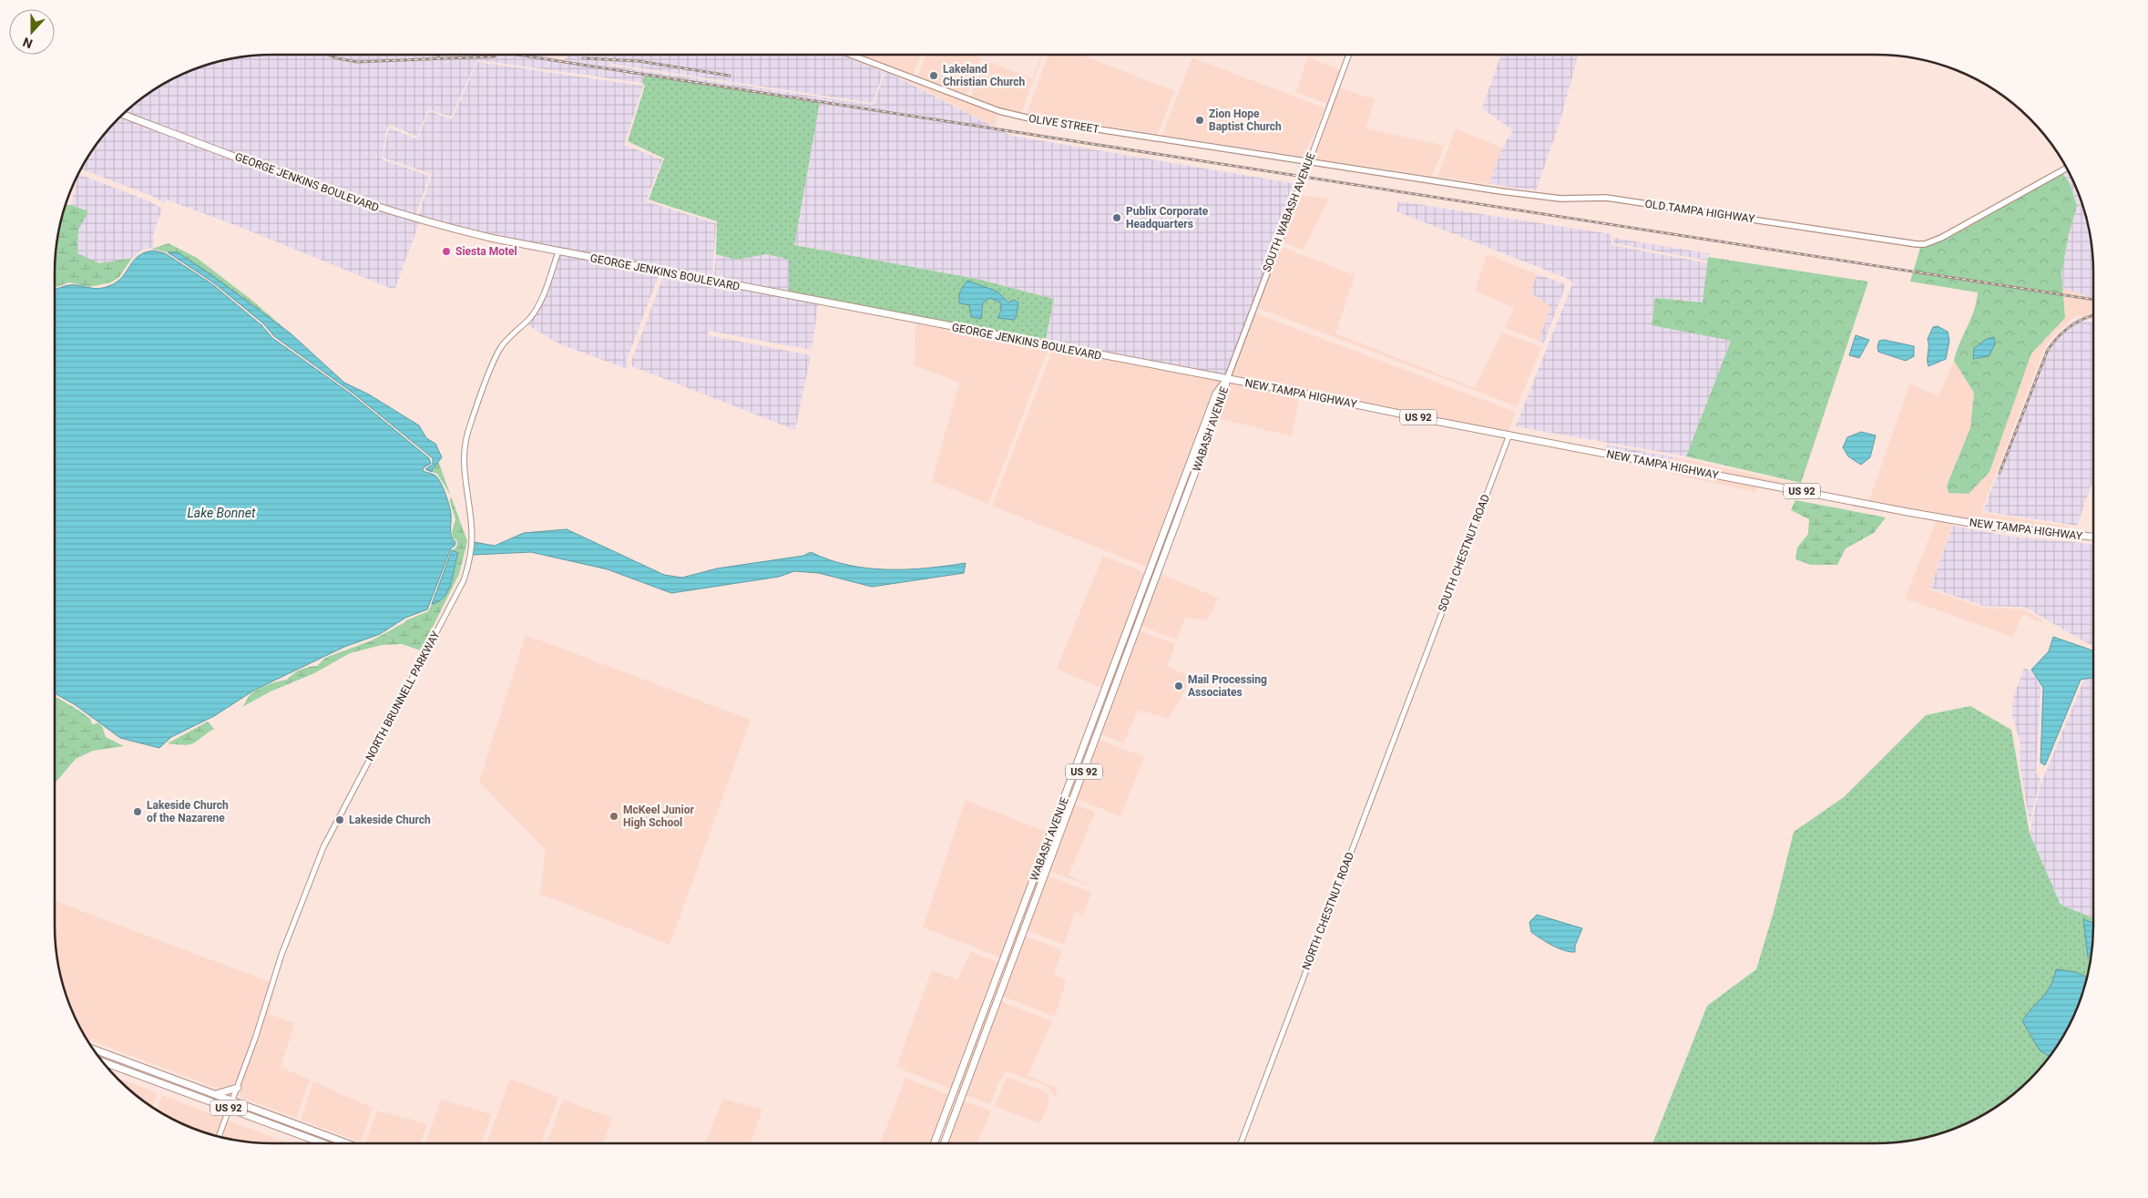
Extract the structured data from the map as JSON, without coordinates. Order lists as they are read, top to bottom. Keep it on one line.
{"streets":{"main road":["OLIVE STREET","GEORGE JENKINS BOULEVARD","OLD TAMPA HIGHWAY","SOUTH WABASH AVENUE","NEW TAMPA HIGHWAY","US 92","WABASH AVENUE"],"street":["SOUTH CHESTNUT ROAD","NORTH BRUNNELL PARKWAY","NORTH CHESTNUT ROAD"]},"crossings":[["OLIVE STREET","OLD TAMPA HIGHWAY"],["OLIVE STREET","SOUTH WABASH AVENUE"],["GEORGE JENKINS BOULEVARD","SOUTH WABASH AVENUE"],["GEORGE JENKINS BOULEVARD","NEW TAMPA HIGHWAY"],["GEORGE JENKINS BOULEVARD","WABASH AVENUE"],["GEORGE JENKINS BOULEVARD","NORTH BRUNNELL PARKWAY"],["OLD TAMPA HIGHWAY","SOUTH WABASH AVENUE"],["SOUTH WABASH AVENUE","NEW TAMPA HIGHWAY"],["SOUTH WABASH AVENUE","WABASH AVENUE"],["NEW TAMPA HIGHWAY","WABASH AVENUE"],["NEW TAMPA HIGHWAY","SOUTH CHESTNUT ROAD"],["US 92","NORTH BRUNNELL PARKWAY"],["SOUTH CHESTNUT ROAD","NORTH CHESTNUT ROAD"]],"water":["Lake Bonnet"],"places":["Lakeland Christian Church","Zion Hope Baptist Church","Publix Corporate Headquarters","Siesta Motel","Mail Processing Associates","Lakeside Church of the Nazarene","McKeel Junior High School","Lakeside Church"],"north":"bottom"}
